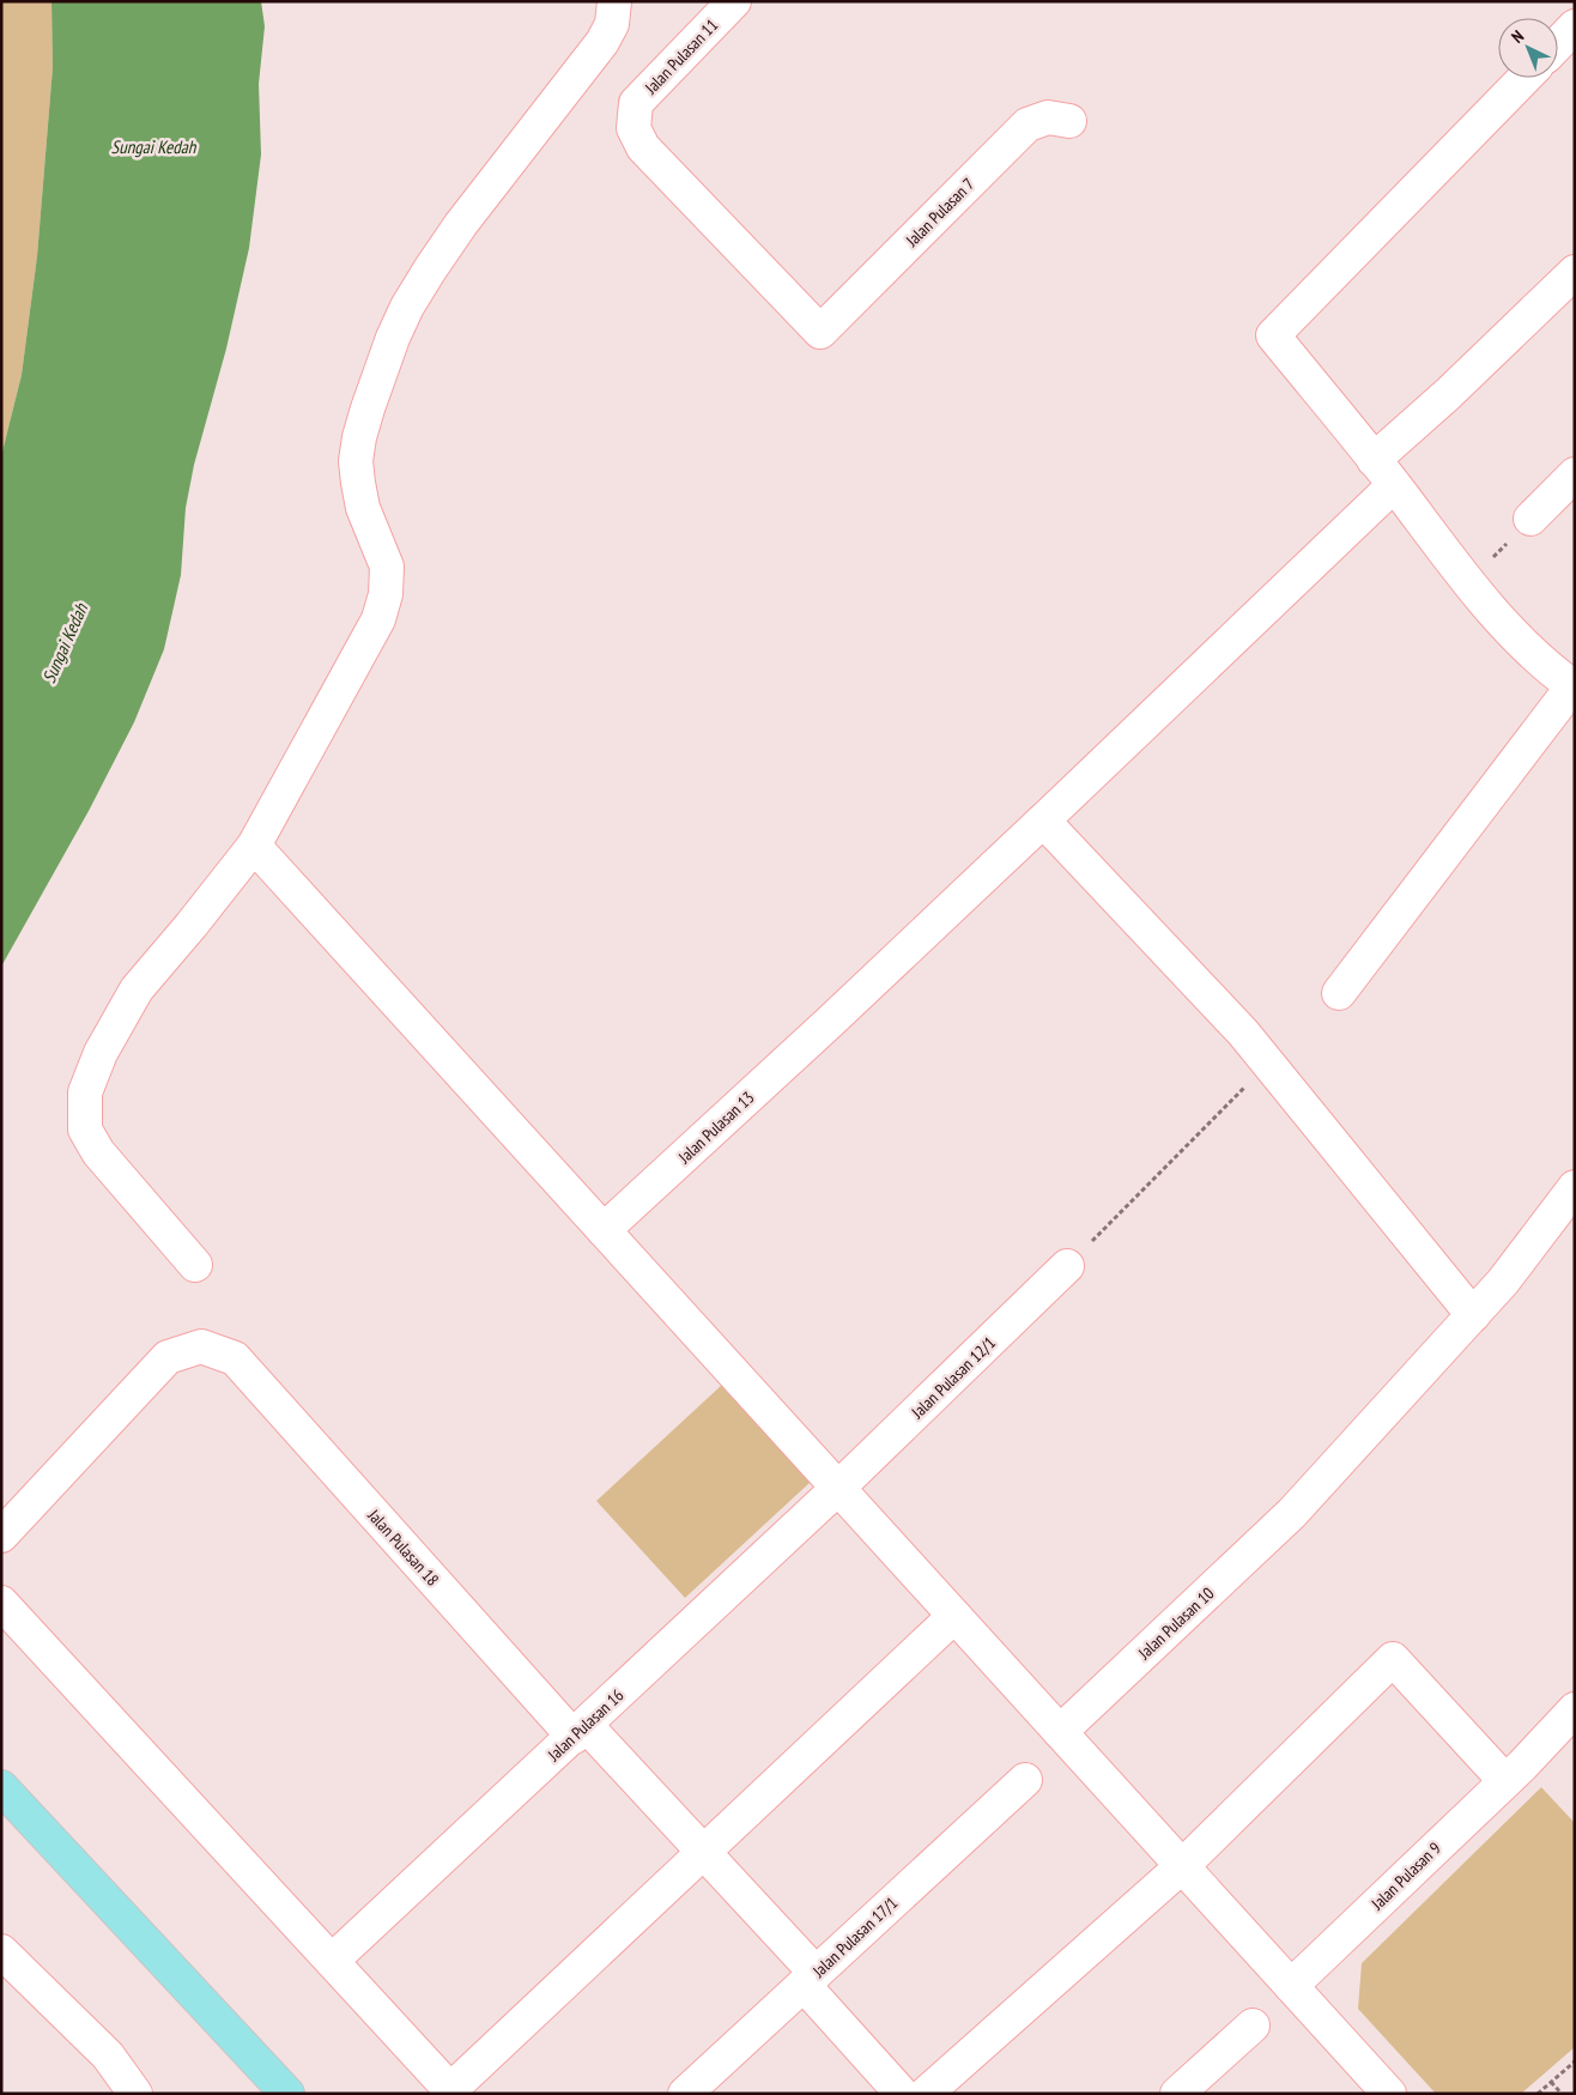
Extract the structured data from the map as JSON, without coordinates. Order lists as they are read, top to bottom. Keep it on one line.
{"streets":{"street":["Jalan Pulasan 11","Jalan Pulasan 7","Jalan Pulasan 13","Jalan Pulasan 12/1","Jalan Pulasan 18","Jalan Pulasan 10","Jalan Pulasan 16","Jalan Pulasan 9","Jalan Pulasan 17/1"]},"crossings":[["Jalan Pulasan 11","Jalan Pulasan 7"],["Jalan Pulasan 12/1","Jalan Pulasan 16"],["Jalan Pulasan 18","Jalan Pulasan 16"],["Jalan Pulasan 18","Jalan Pulasan 17/1"]],"water":["Sungai Kedah"],"north":"top left"}
